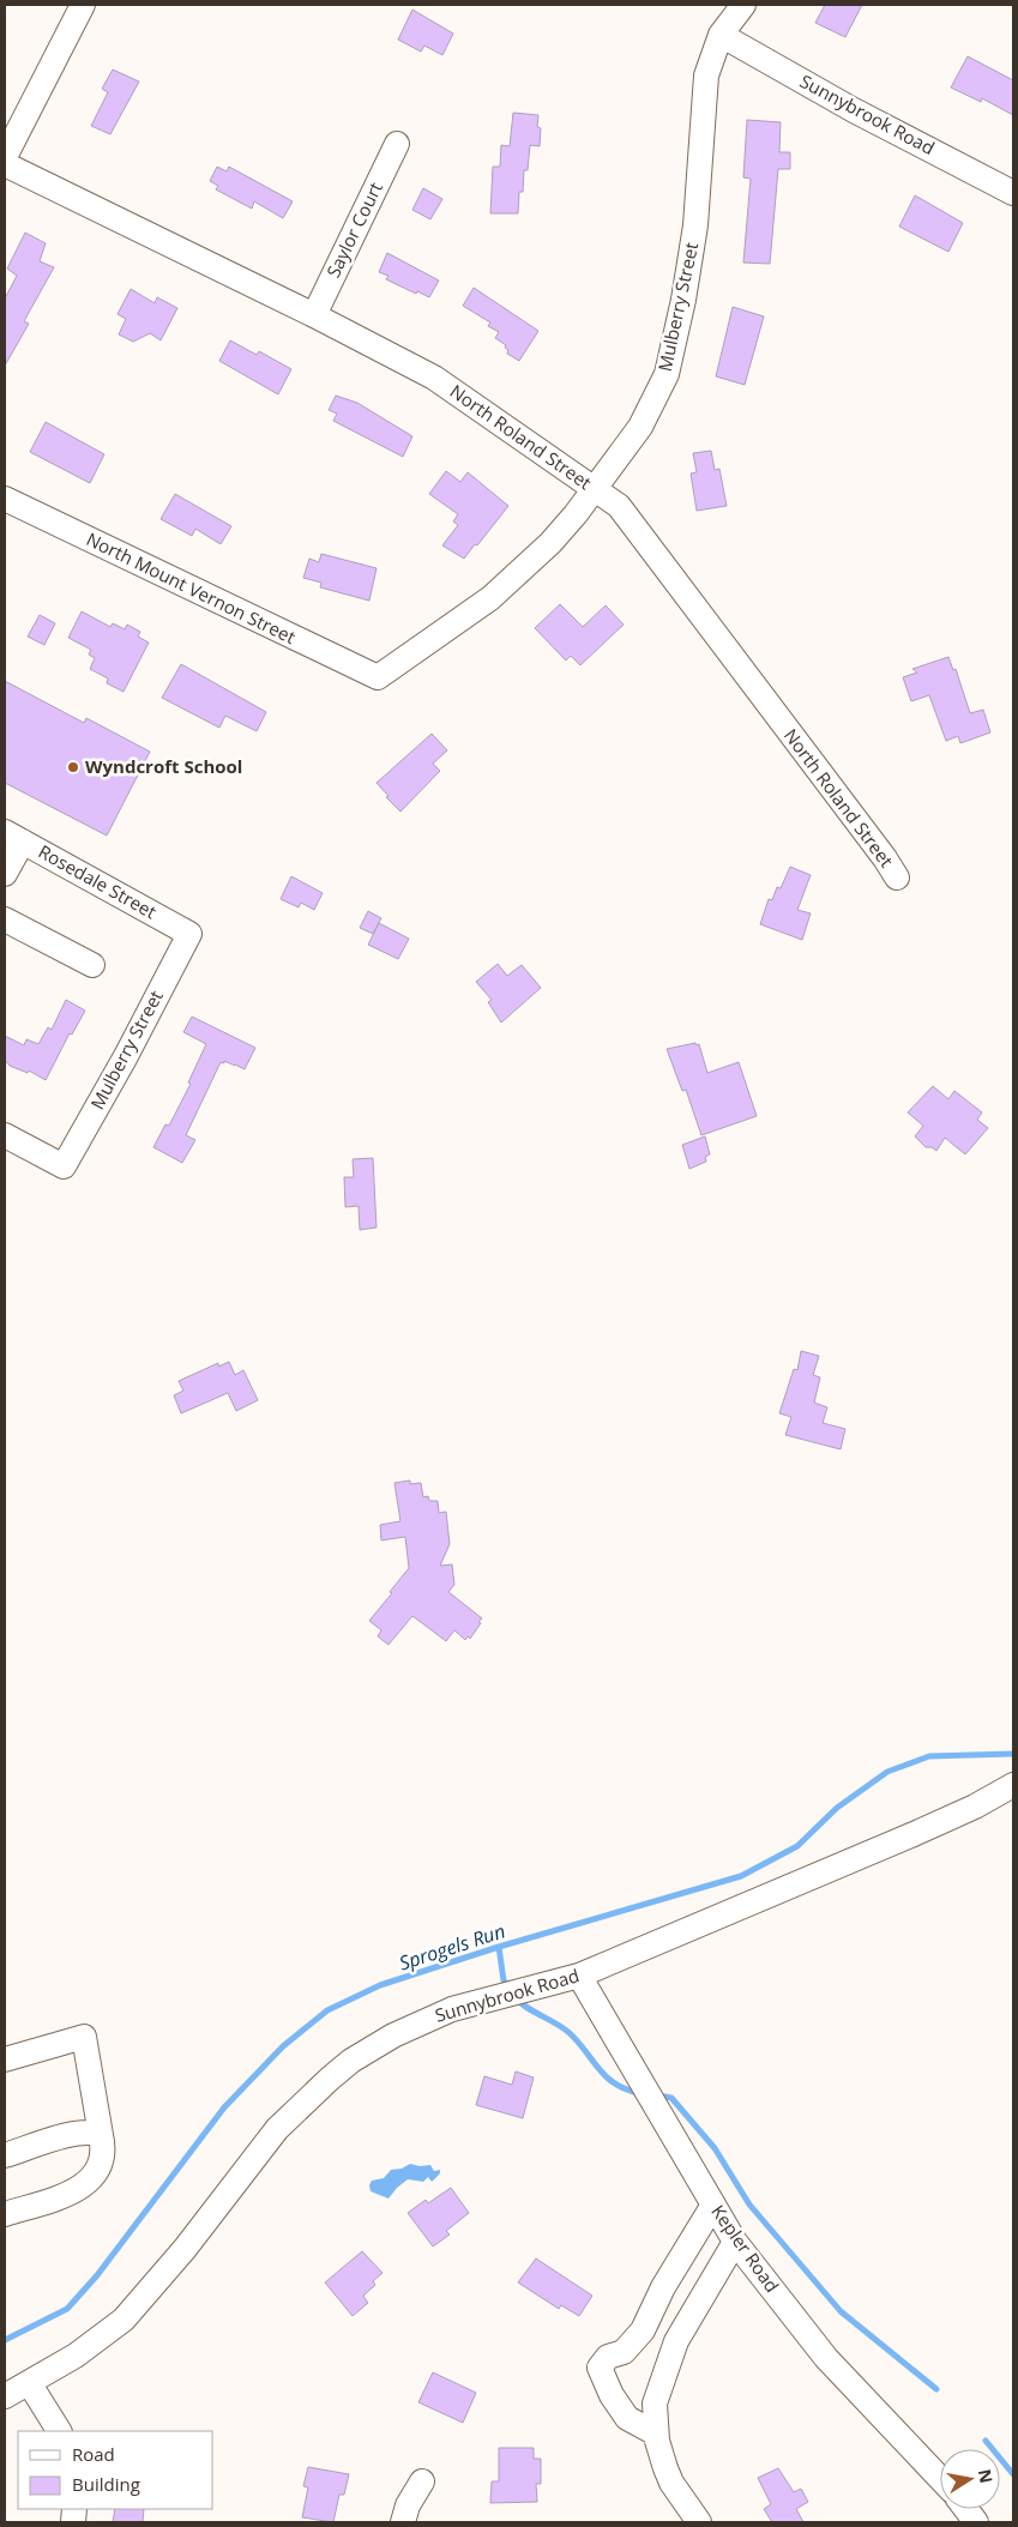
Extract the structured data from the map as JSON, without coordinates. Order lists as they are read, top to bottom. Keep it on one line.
{"streets":{"street":["Sunnybrook Road","Saylor Court","Mulberry Street","North Roland Street","North Mount Vernon Street","Rosedale Street","Kepler Road"]},"crossings":[["Sunnybrook Road","Mulberry Street"],["Sunnybrook Road","Kepler Road"],["Saylor Court","North Roland Street"],["Mulberry Street","North Roland Street"],["Mulberry Street","North Mount Vernon Street"],["Mulberry Street","Rosedale Street"]],"water":["Sprogels Run"],"places":["Wyndcroft School"],"legend":["Road","Building"],"north":"right"}
